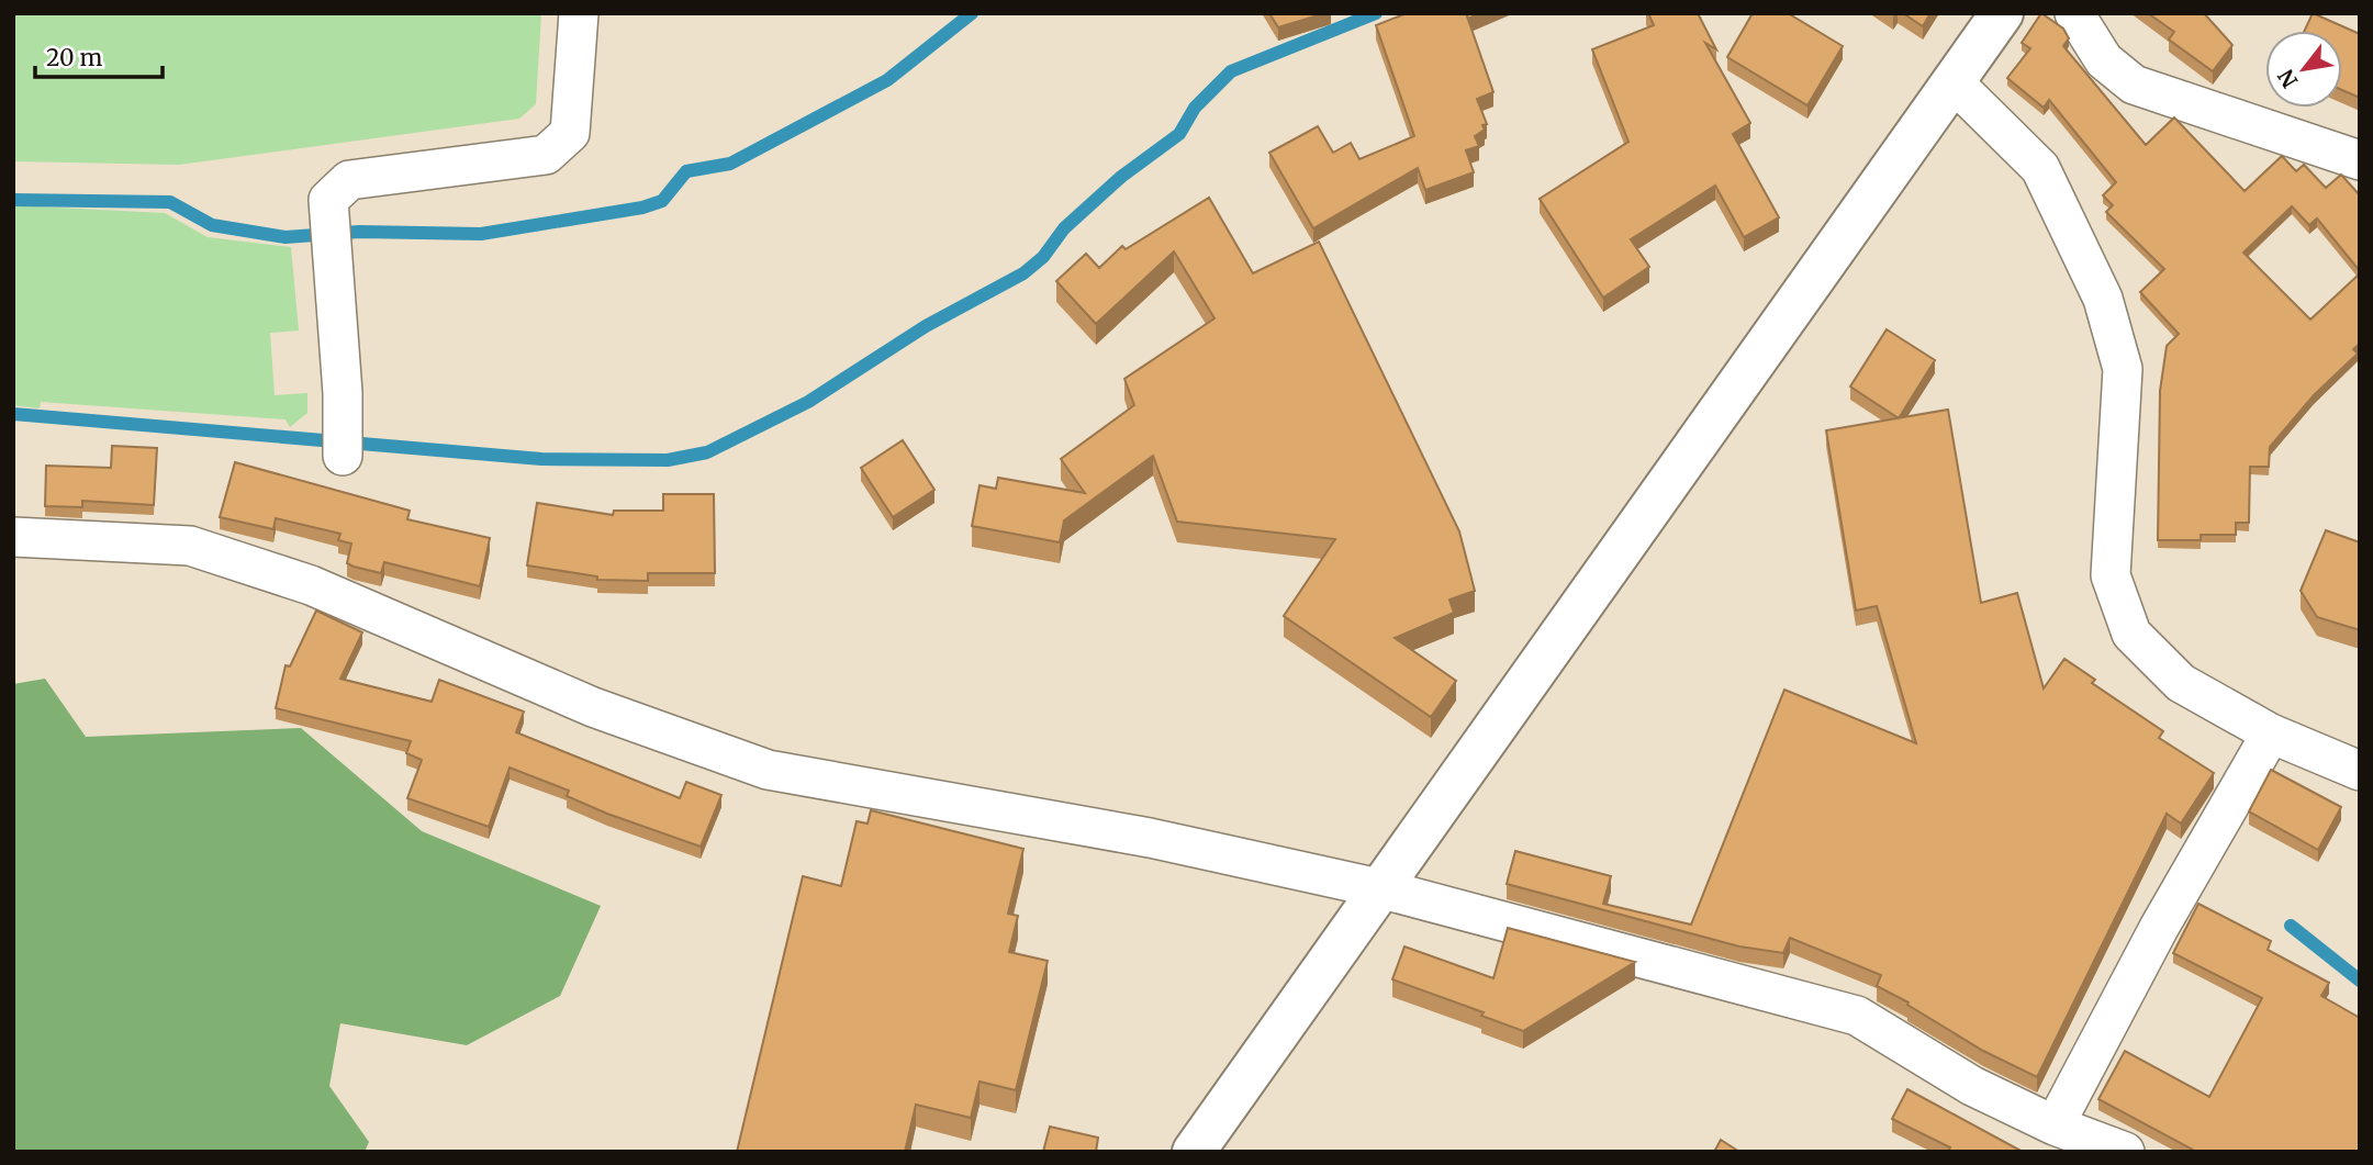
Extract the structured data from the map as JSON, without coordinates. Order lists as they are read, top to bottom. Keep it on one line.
{"scale_bar":"20 m","north":"bottom left"}
